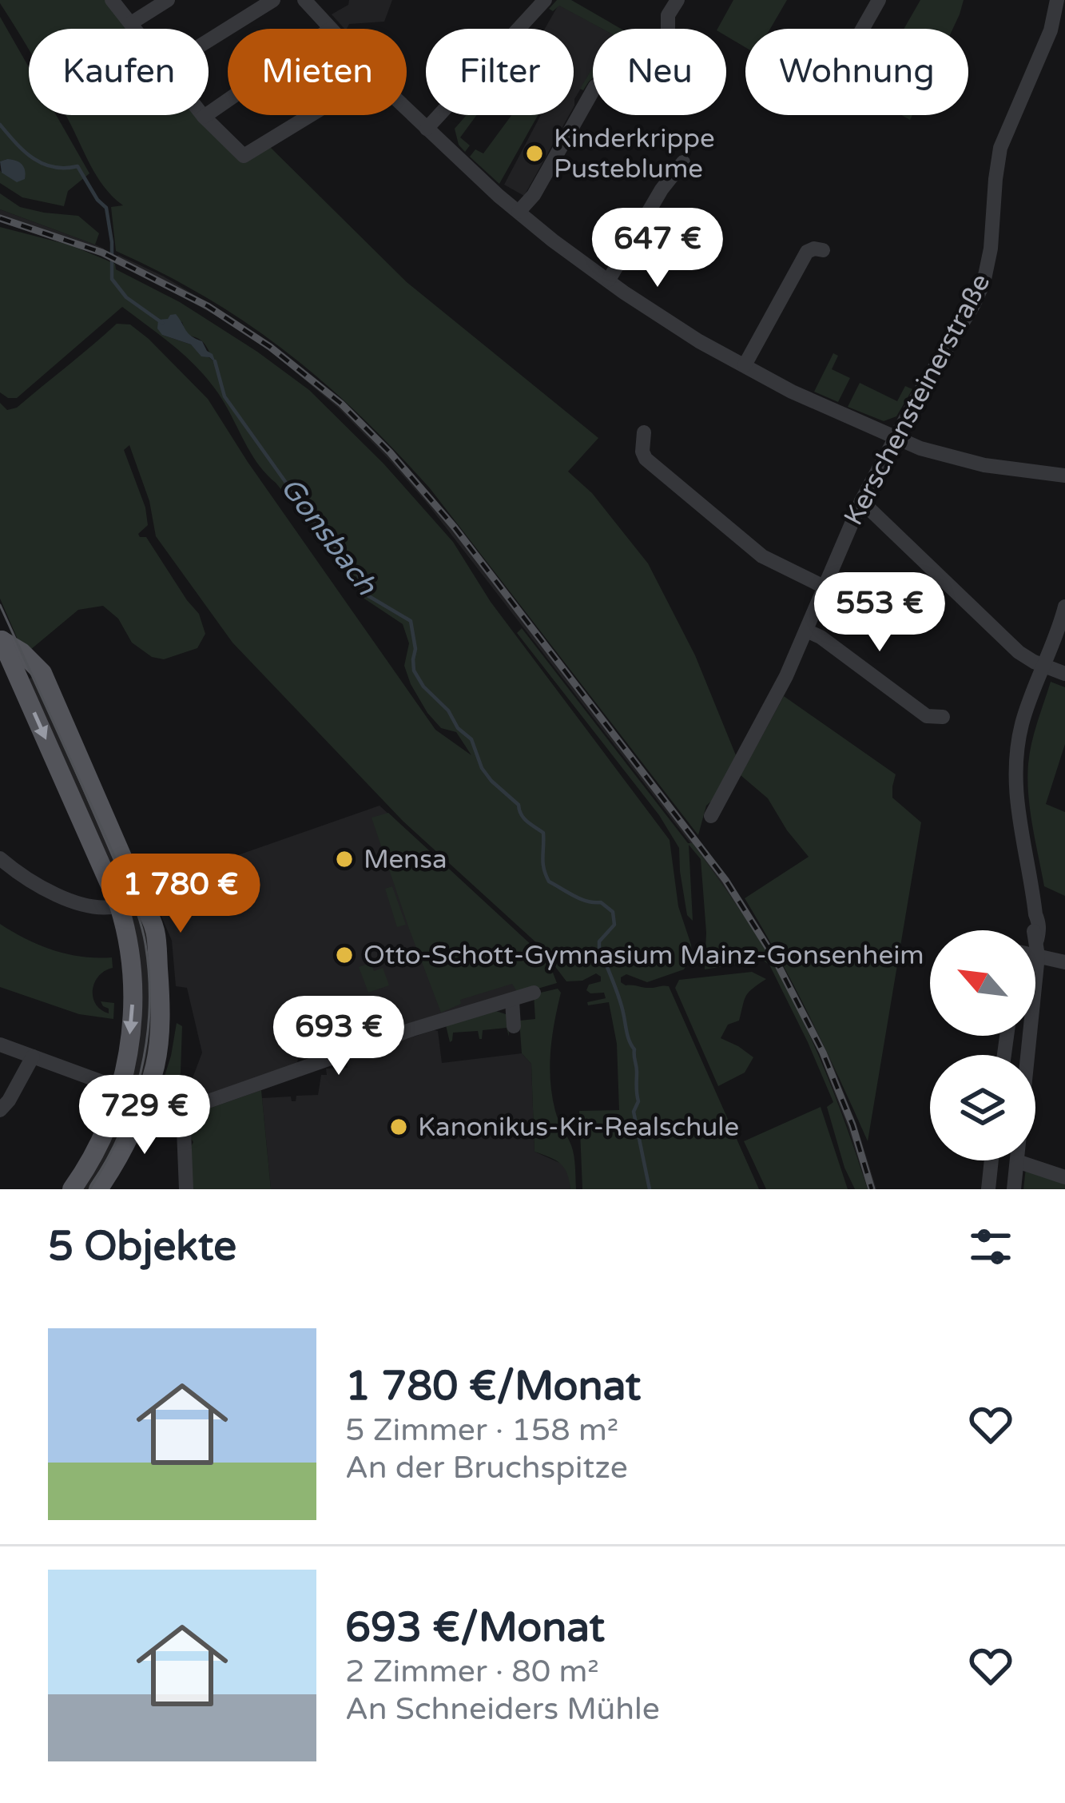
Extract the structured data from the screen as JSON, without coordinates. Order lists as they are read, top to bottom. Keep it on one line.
{"streets":{"street":["Kerschensteinerstraße"]},"water":["Gonsbach"],"places":["Kinderkrippe Pusteblume","Mensa","Otto-Schott-Gymnasium Mainz-Gonsenheim","Kanonikus-Kir-Realschule"],"north":"top left","page":{"chip":["Kaufen","Mieten","Filter","Neu","Wohnung"],"price":["647 €","553 €","1 780 €","693 €","729 €"],"heading":"5 Objekte","list":[{"name":"1 780 €/Monat","note":"5 Zimmer · 158 m² · An der Bruchspitze"},{"name":"693 €/Monat","note":"2 Zimmer · 80 m² · An Schneiders Mühle"}]}}
